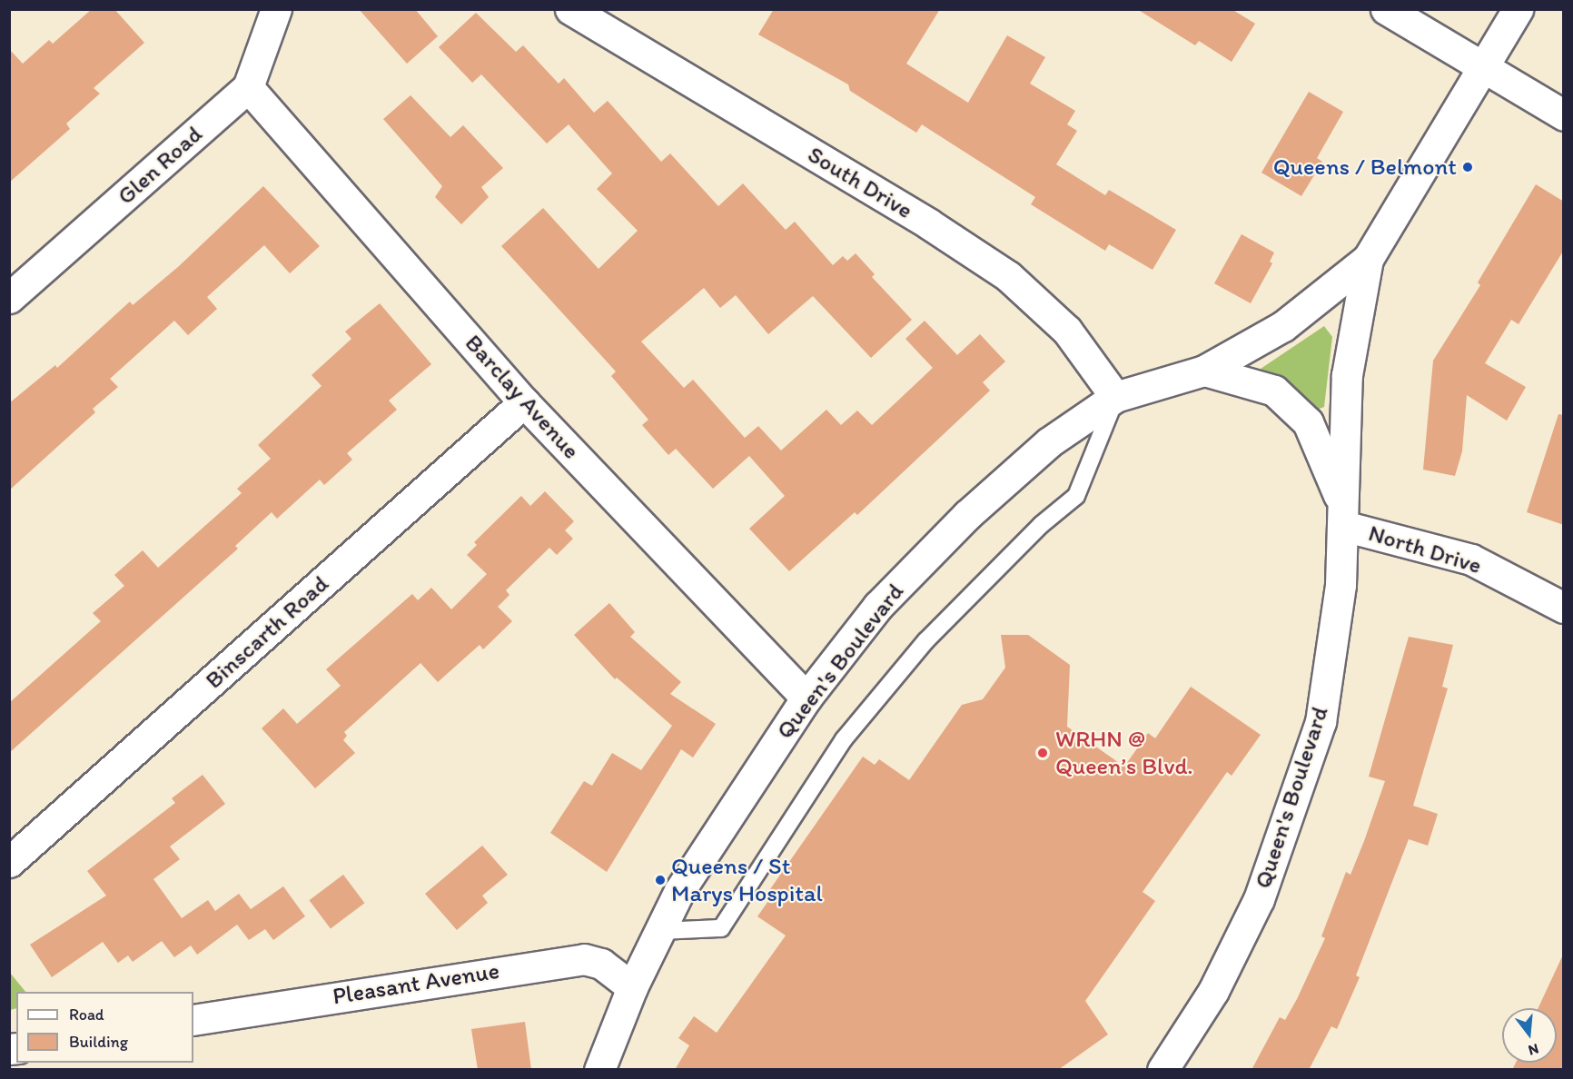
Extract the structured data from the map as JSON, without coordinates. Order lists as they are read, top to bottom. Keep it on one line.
{"streets":{"street":["Glen Road","South Drive","Barclay Avenue","North Drive","Binscarth Road","Queen's Boulevard","Pleasant Avenue"]},"crossings":[["Glen Road","Barclay Avenue"],["South Drive","Queen's Boulevard"],["Barclay Avenue","Binscarth Road"],["Barclay Avenue","Queen's Boulevard"],["North Drive","Queen's Boulevard"],["Queen's Boulevard","Pleasant Avenue"]],"places":["Queens / Belmont","WRHN @ Queen’s Blvd.","Queens / St Marys Hospital"],"legend":["Road","Building"],"north":"bottom"}
